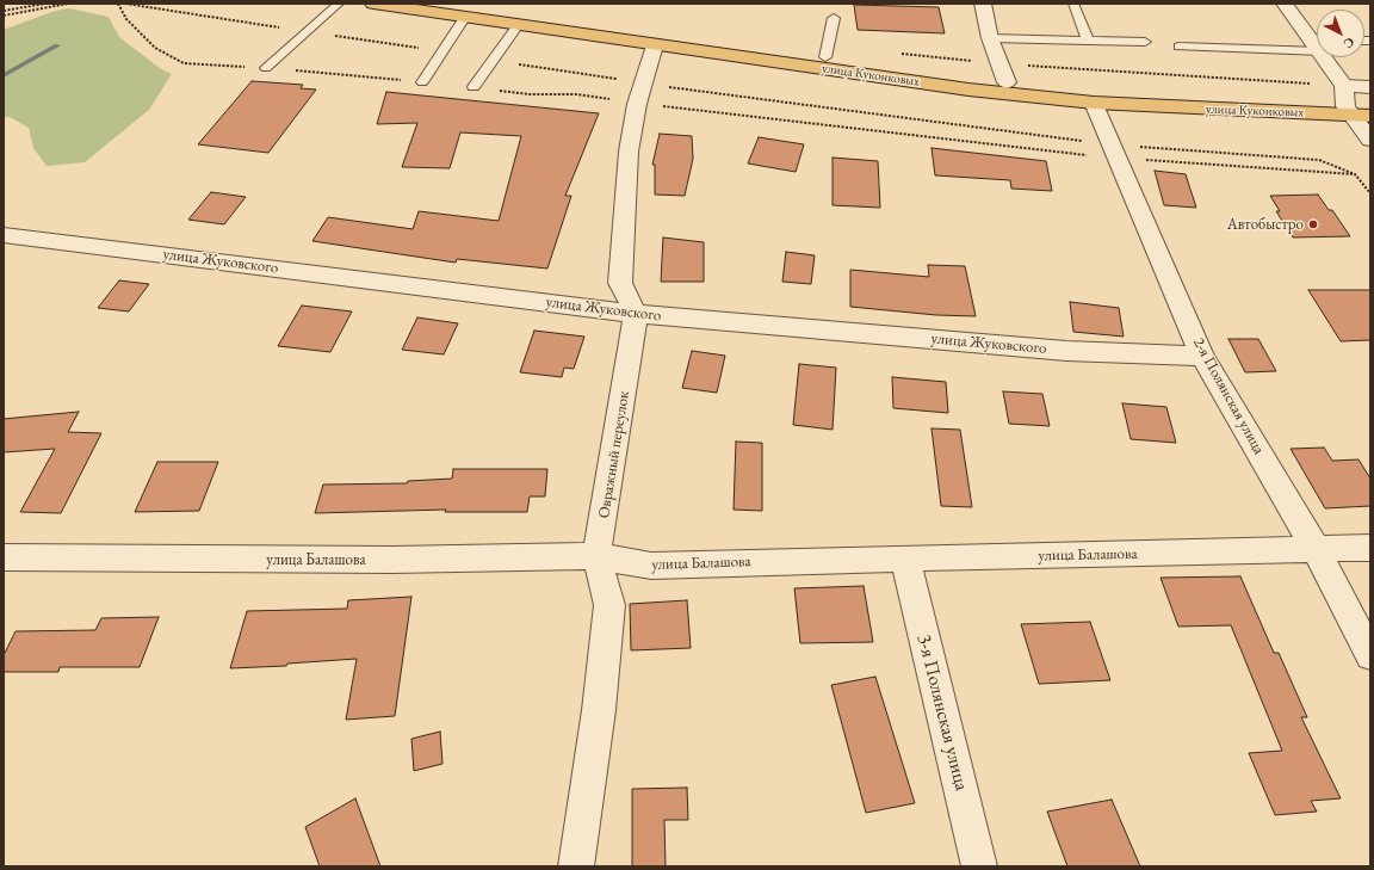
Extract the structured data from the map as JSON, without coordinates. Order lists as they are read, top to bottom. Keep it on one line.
{"streets":{"main road":["улица Куконковых"],"street":["улица Жуковского","2-я Полянская улица","Овражный переулок","улица Балашова","3-я Полянская улица"]},"crossings":[["улица Куконковых","2-я Полянская улица"],["улица Жуковского","2-я Полянская улица"],["улица Жуковского","Овражный переулок"],["2-я Полянская улица","улица Балашова"],["Овражный переулок","улица Балашова"],["улица Балашова","3-я Полянская улица"]],"places":["Автобыстро"],"north":"bottom right"}
